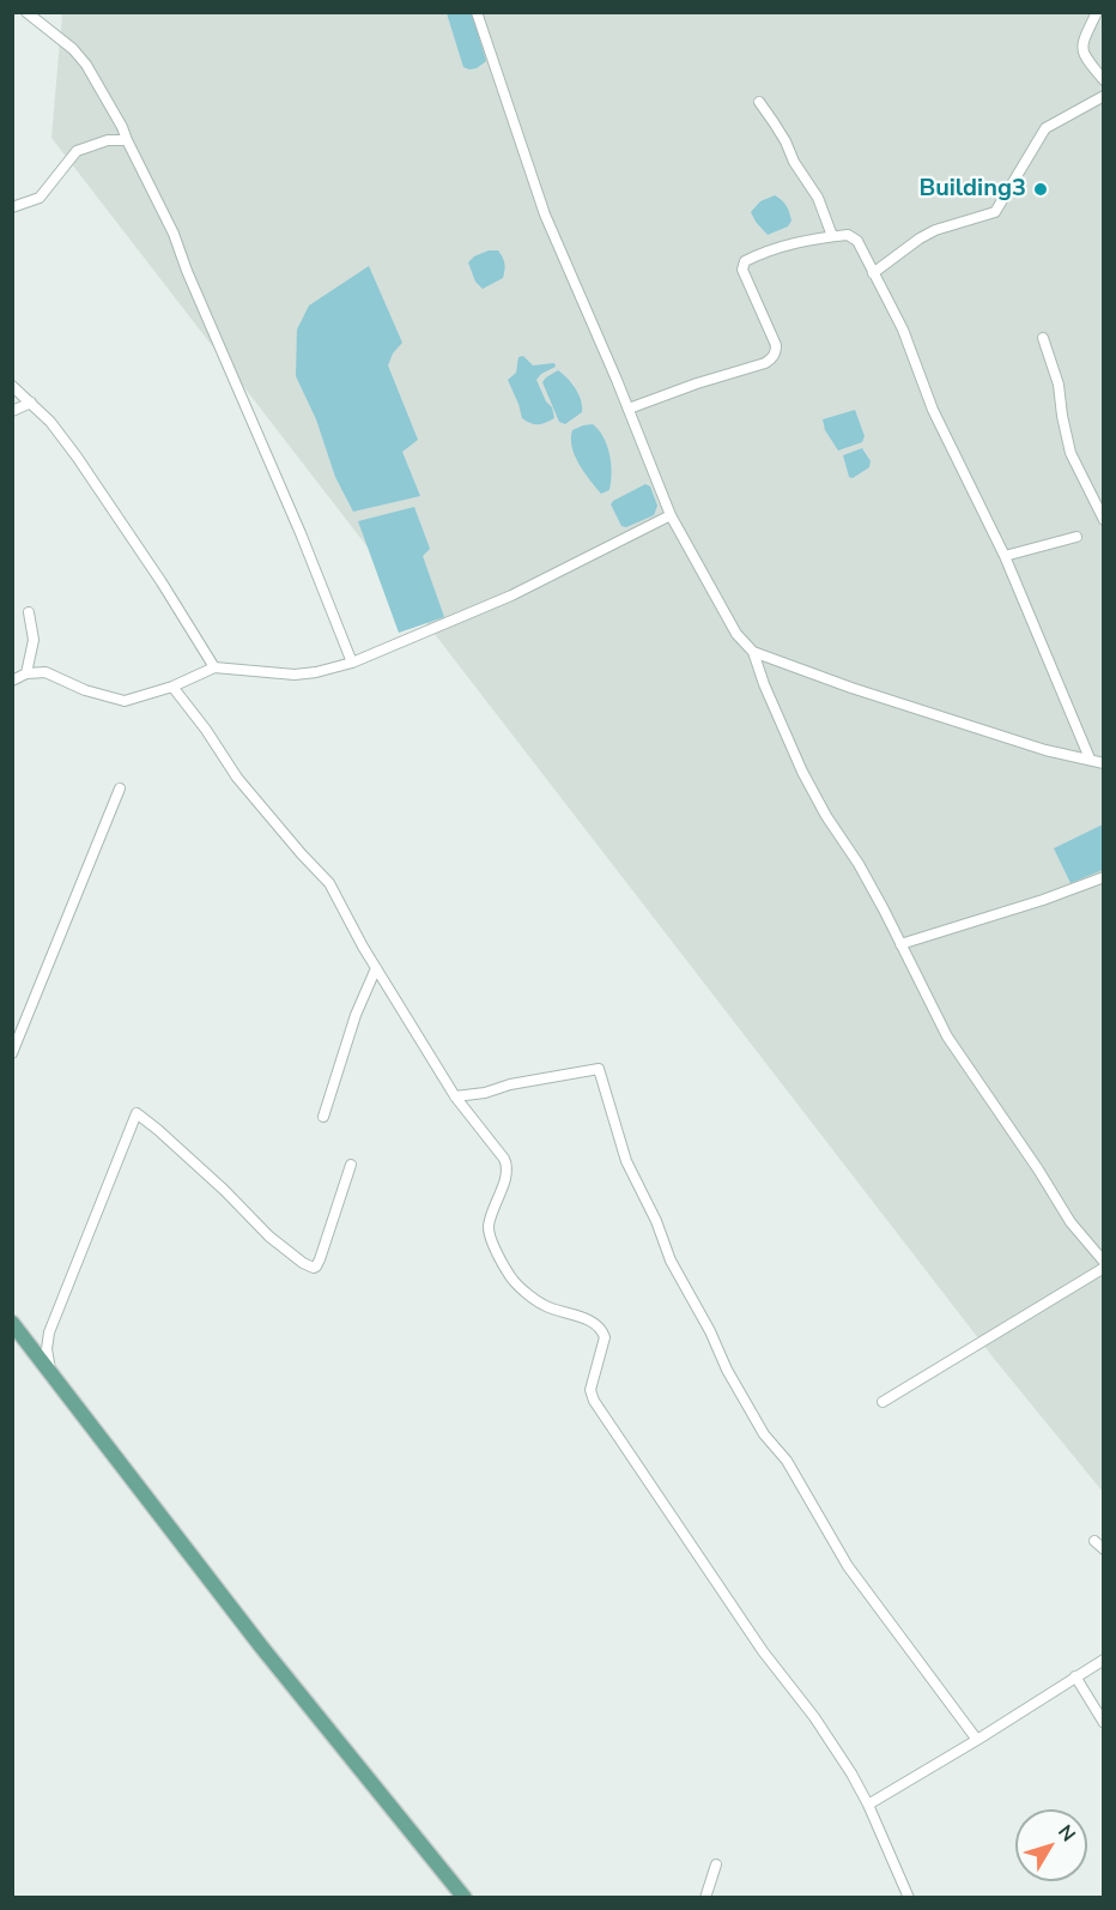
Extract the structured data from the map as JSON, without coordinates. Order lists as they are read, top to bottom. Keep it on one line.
{"places":["Building3"],"north":"top right"}
